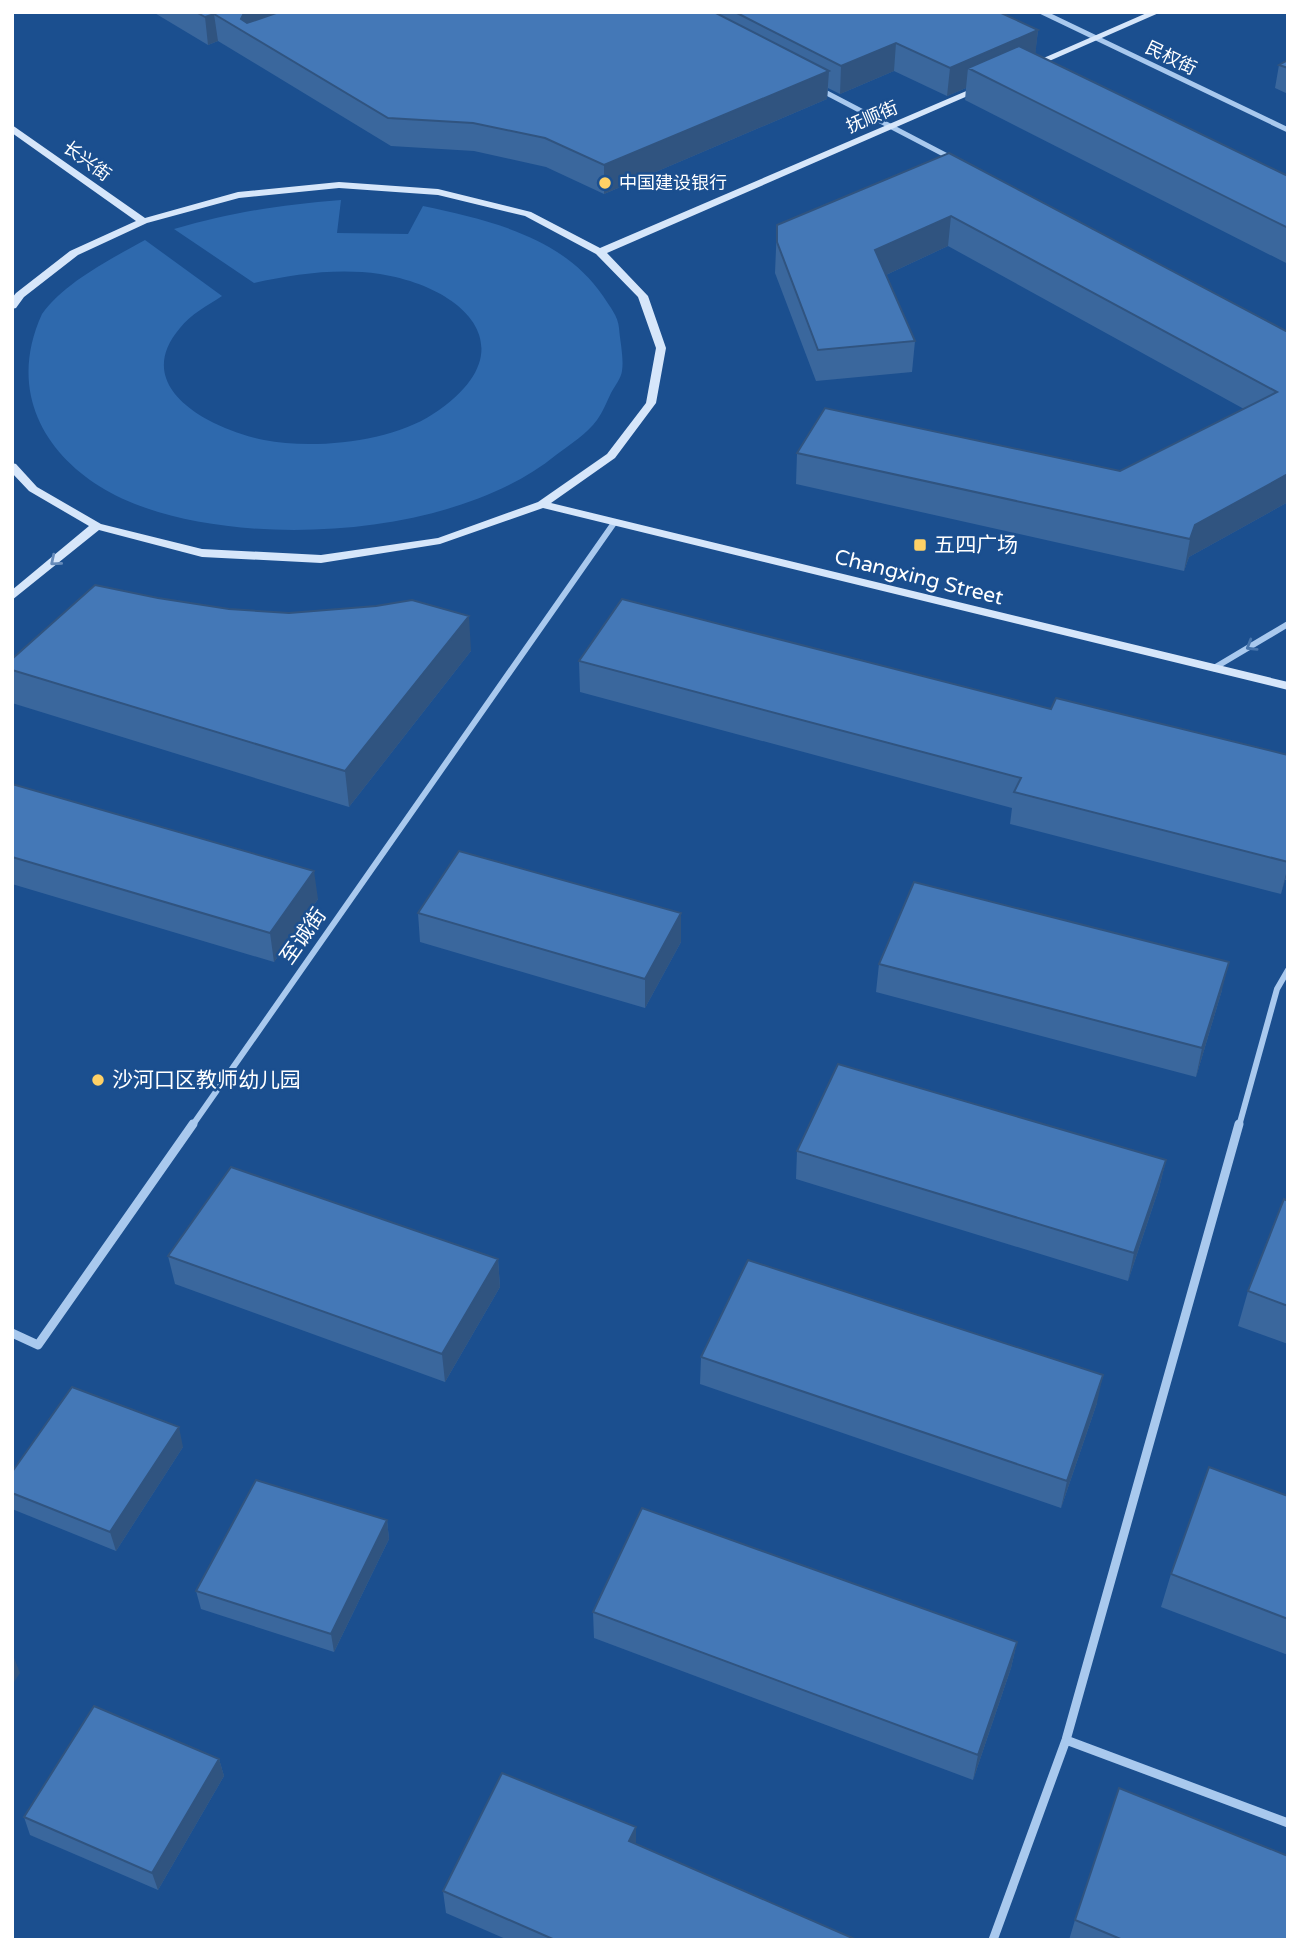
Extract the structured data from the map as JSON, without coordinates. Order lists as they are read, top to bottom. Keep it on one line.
{"streets":{"street":["民权街","抚顺街","长兴街","Changxing Street","至诚街"]},"crossings":[["Changxing Street","至诚街"]],"places":{"other":["中国建设银行","沙河口区教师幼儿园"],"transit":["五四广场"]}}
